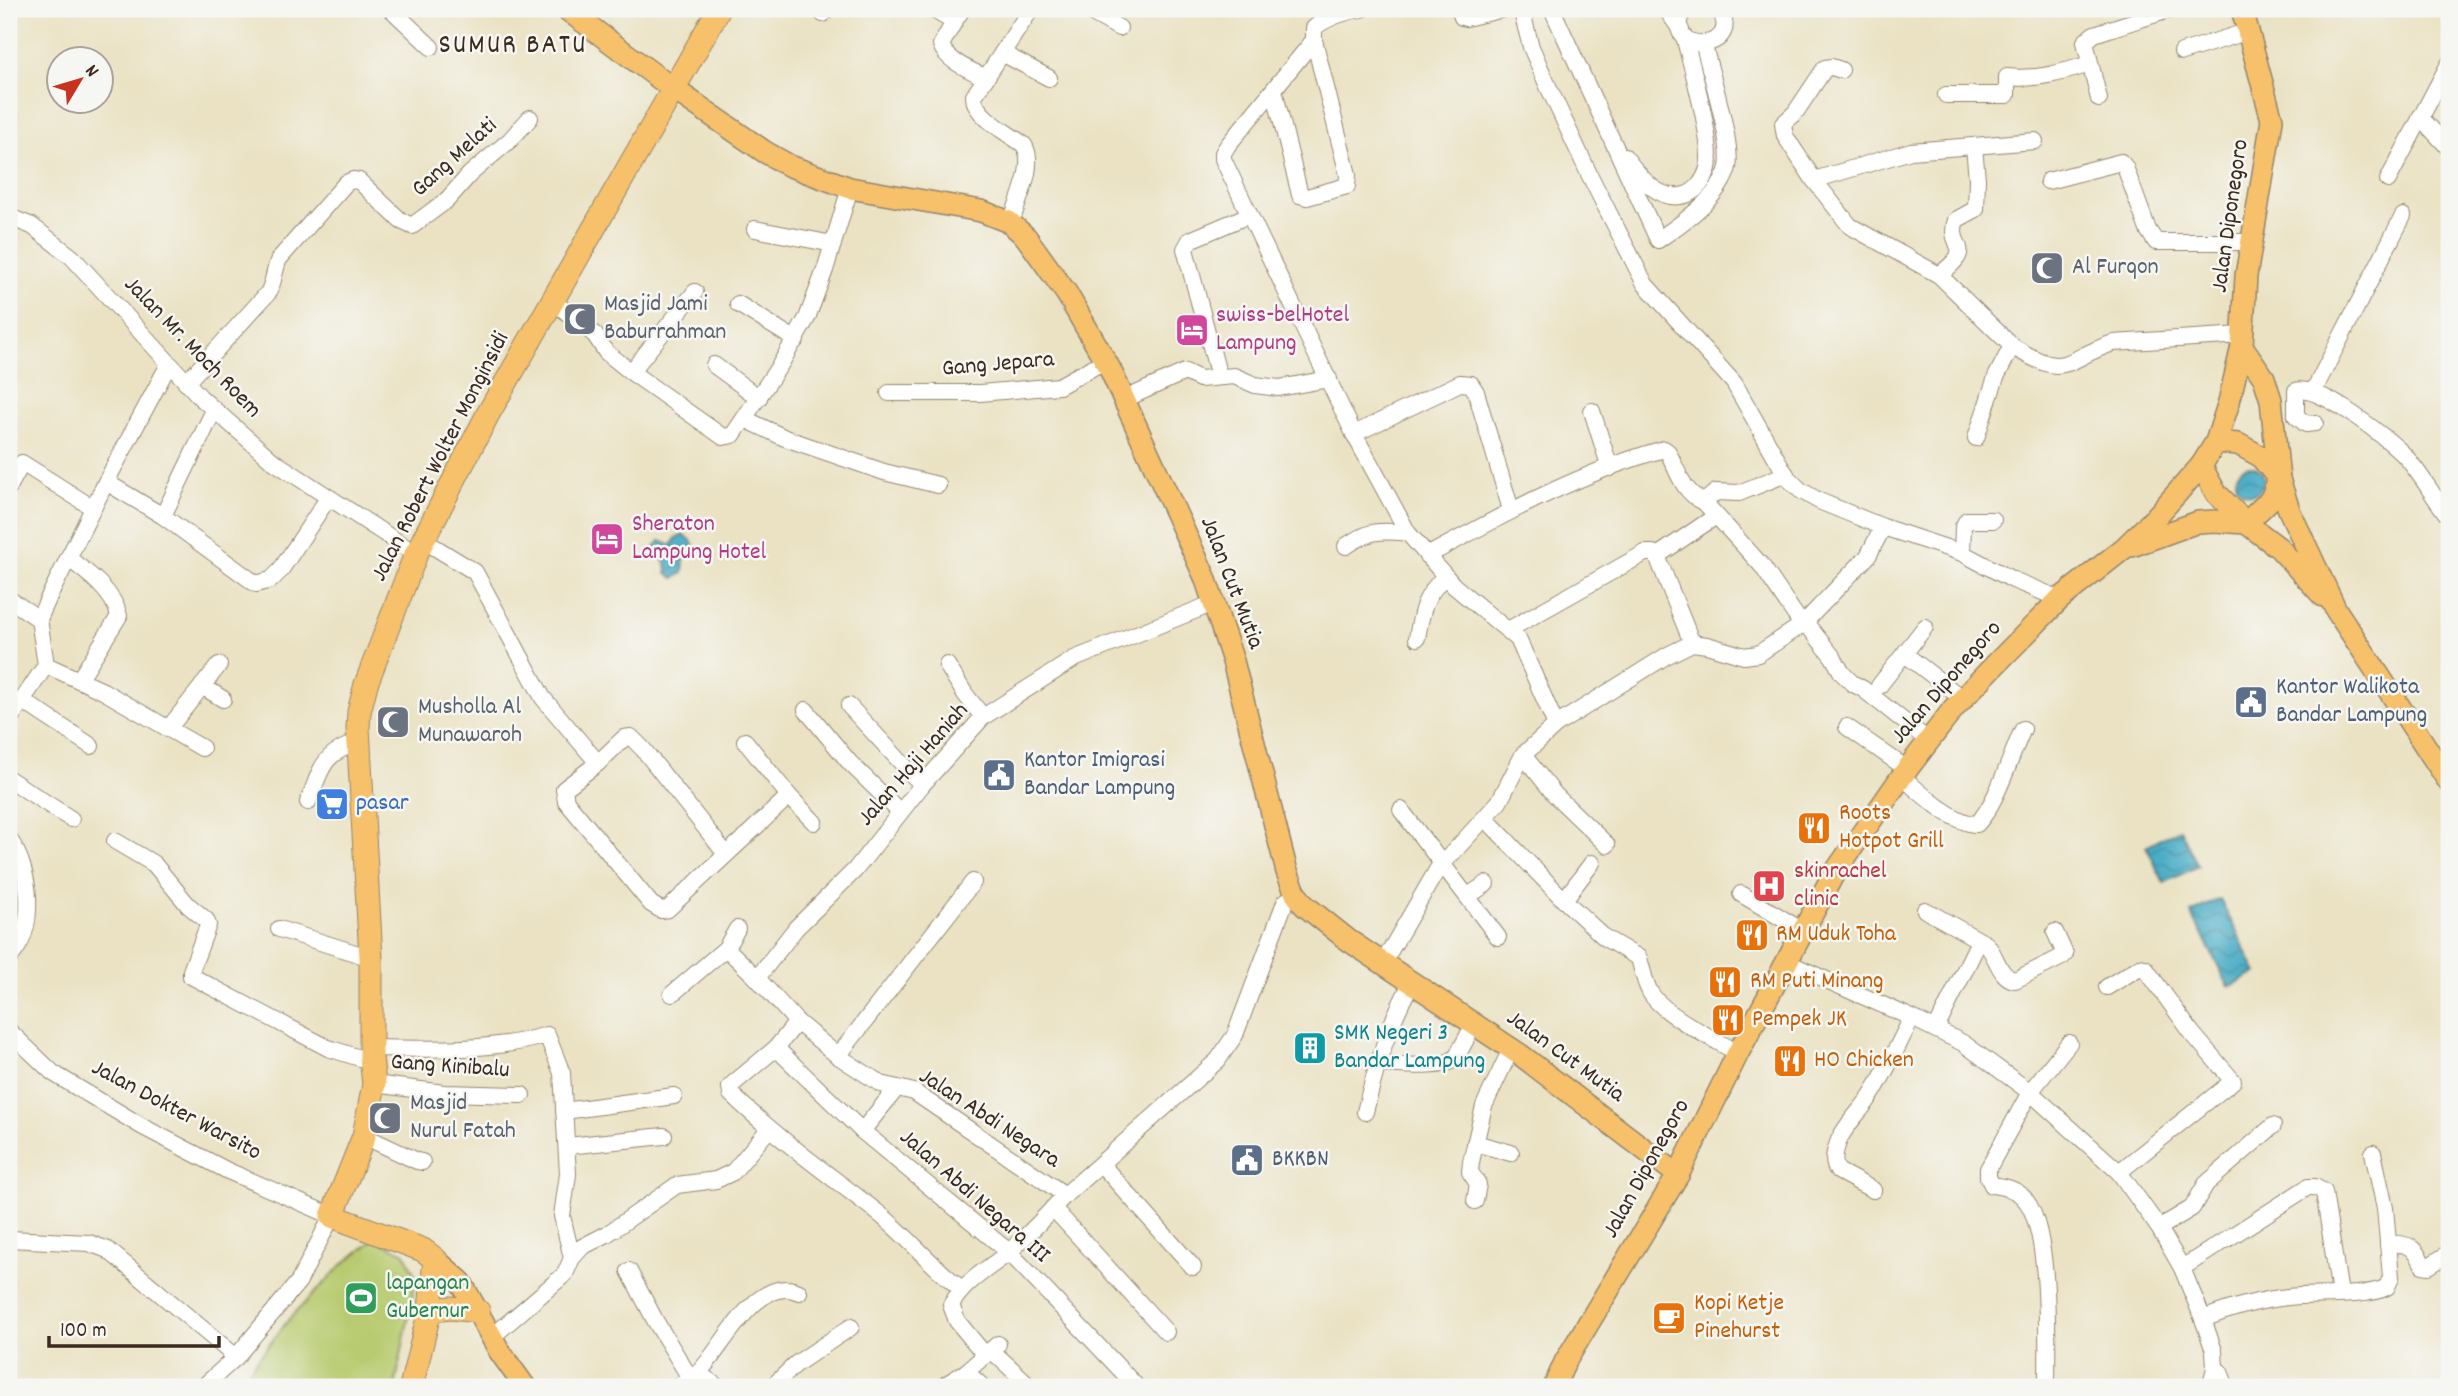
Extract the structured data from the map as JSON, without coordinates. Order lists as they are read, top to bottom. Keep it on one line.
{"streets":{"highway":["Jalan Robert Wolter Monginsidi"],"main road":["Jalan Diponegoro","Jalan Cut Mutia"],"street":["Gang Melati","Jalan Mr. Moch Roem","Gang Jepara","Jalan Haji Haniah","Gang Kinibalu","Jalan Dokter Warsito","Jalan Abdi Negara","Jalan Abdi Negara III"]},"crossings":[["Gang Melati","Jalan Mr. Moch Roem"],["Jalan Diponegoro","Jalan Cut Mutia"],["Jalan Mr. Moch Roem","Jalan Robert Wolter Monginsidi"],["Gang Jepara","Jalan Cut Mutia"],["Jalan Robert Wolter Monginsidi","Jalan Cut Mutia"],["Jalan Robert Wolter Monginsidi","Gang Kinibalu"],["Jalan Robert Wolter Monginsidi","Jalan Dokter Warsito"],["Jalan Cut Mutia","Jalan Haji Haniah"],["Jalan Cut Mutia","Jalan Abdi Negara"],["Jalan Haji Haniah","Jalan Abdi Negara"]],"districts":["SUMUR BATU"],"places":{"mosque":["Al Furqon","Masjid Jami Baburrahman","Musholla Al Munawaroh","Masjid Nurul Fatah"],"hotel":["swiss-belHotel Lampung","Sheraton Lampung Hotel"],"public building":["Kantor Walikota Bandar Lampung","Kantor Imigrasi Bandar Lampung","BKKBN"],"supermarket":["pasar"],"restaurant":["Roots Hotpot Grill","RM Uduk Toha","RM Puti Minang","Pempek JK","HO Chicken"],"hospital":["skinrachel clinic"],"building":["SMK Negeri 3 Bandar Lampung"],"sports":["lapangan Gubernur"],"cafe":["Kopi Ketje Pinehurst"]},"scale_bar":"100 m","north":"top right"}
